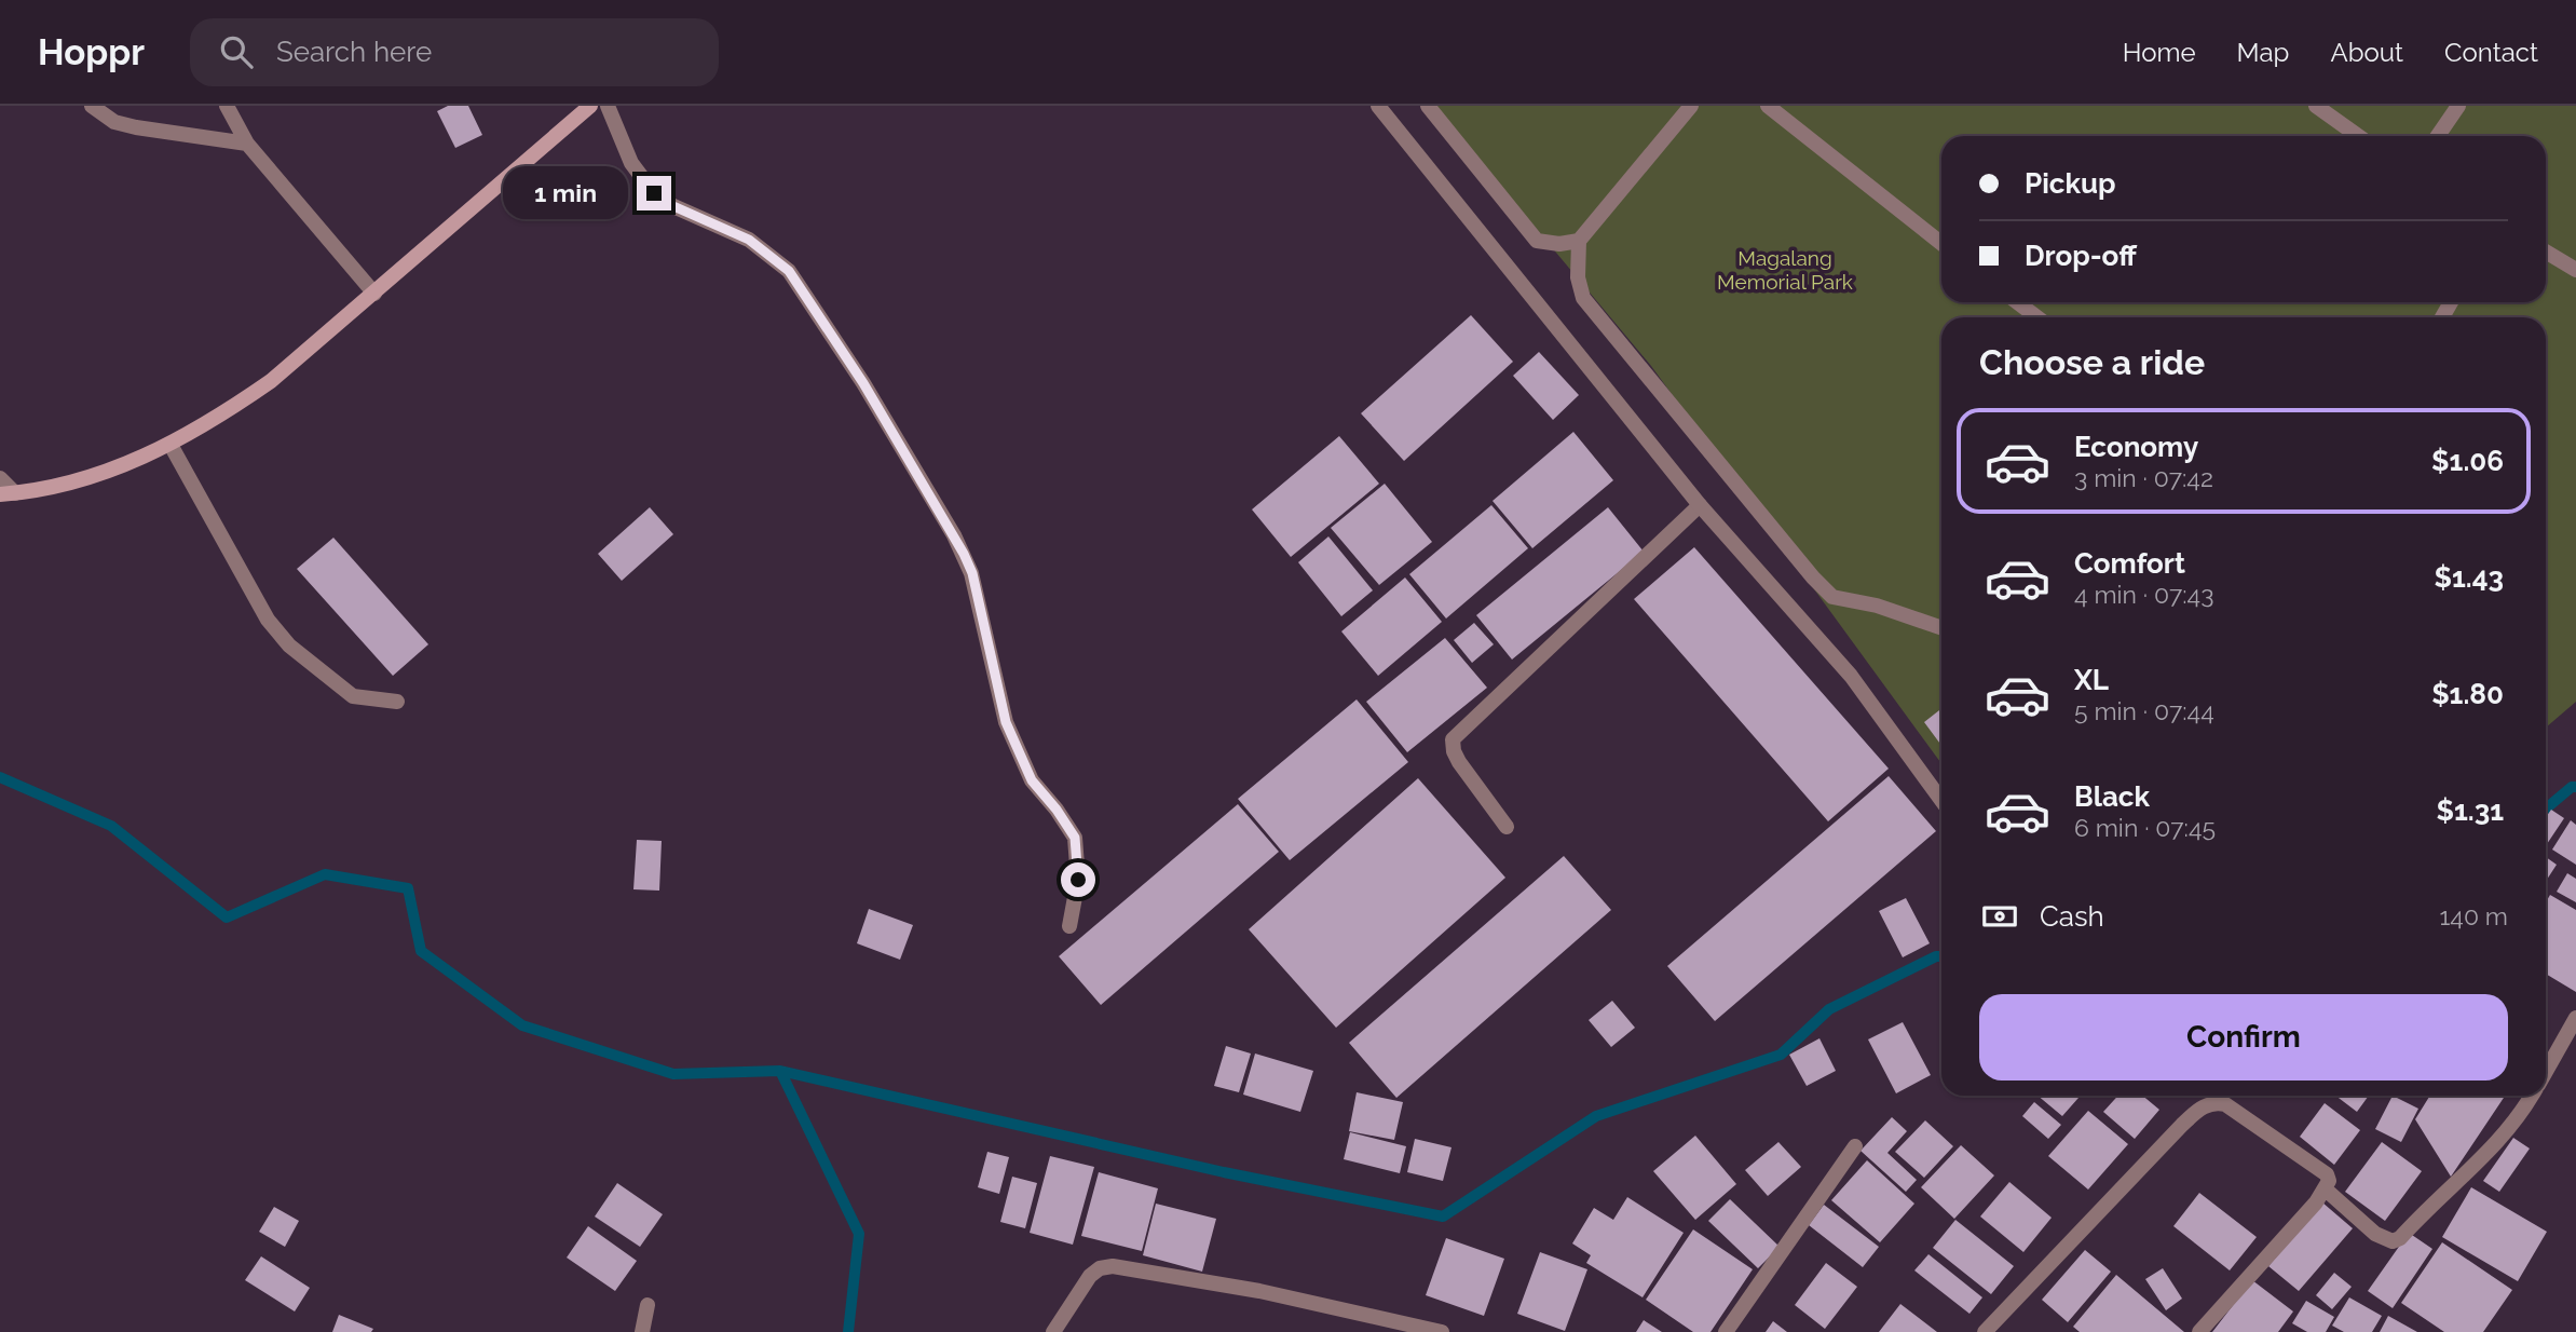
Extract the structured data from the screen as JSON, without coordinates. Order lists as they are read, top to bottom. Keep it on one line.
{"parks":["Magalang Memorial Park"],"page":{"header":"Hoppr","search":"Search here","nav":["Home","Map","About","Contact"],"banner":["Pickup","Drop-off"],"bubble":"1 min","heading":"Choose a ride","list":[{"name":"Economy","note":"3 min · 07:42","value":"$1.06"},{"name":"Comfort","note":"4 min · 07:43","value":"$1.43"},{"name":"XL","note":"5 min · 07:44","value":"$1.80"},{"name":"Black","note":"6 min · 07:45","value":"$1.31"}],"pay":["Cash","140 m"],"buttons":"Confirm"}}
